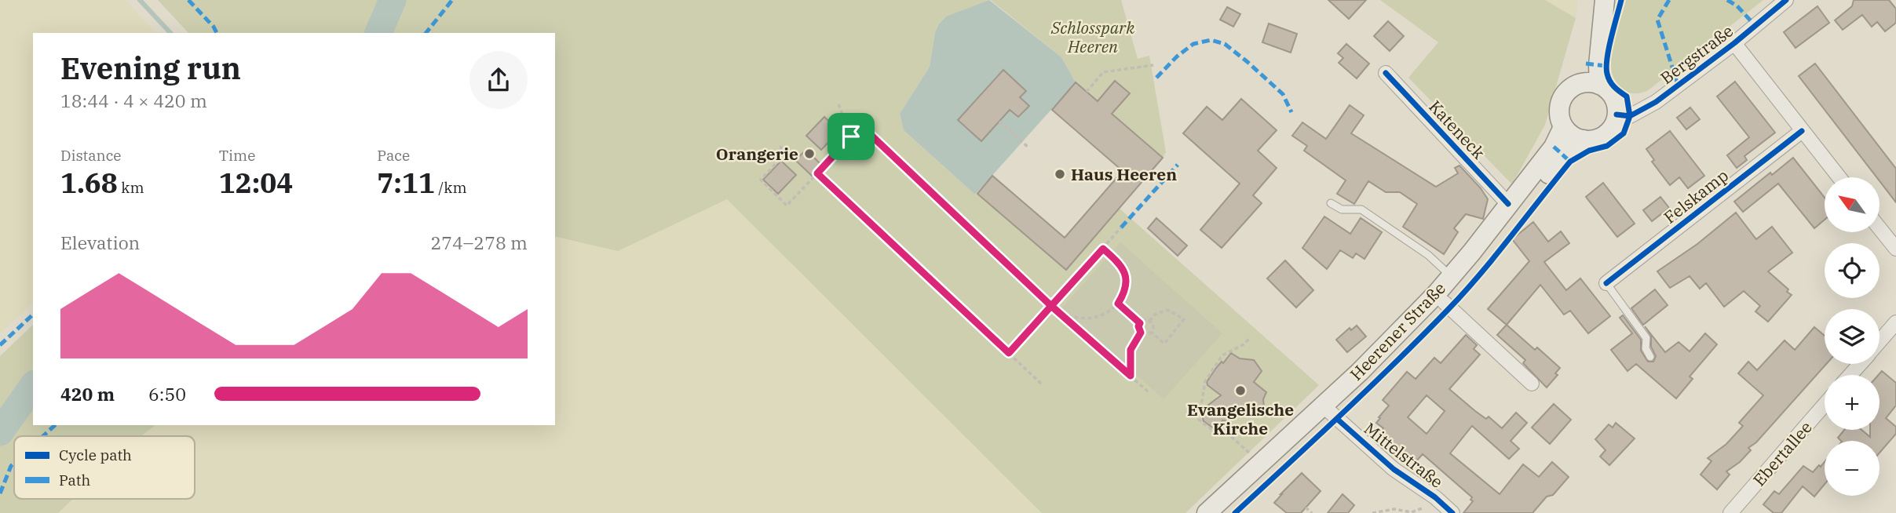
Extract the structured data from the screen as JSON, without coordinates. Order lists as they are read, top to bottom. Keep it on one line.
{"streets":{"main road":["Heerener Straße"],"street":["Bergstraße","Kateneck","Felskamp","Ebertallee","Mittelstraße"]},"crossings":[["Bergstraße","Heerener Straße"],["Kateneck","Heerener Straße"],["Heerener Straße","Mittelstraße"]],"parks":["Schlosspark Heeren"],"places":["Orangerie","Haus Heeren","Evangelische Kirche"],"legend":["Cycle path","Path"],"north":"top left","page":{"heading":["Evening run","18:44 · 4 × 420 m"],"stats":[["Distance","1.68 km"],["Time","12:04"],["Pace","7:11 /km"]],"map_buttons":["+","−"],"chart":["Elevation","274–278 m"],"list":[{"name":"420 m","note":"6:50"}]}}
